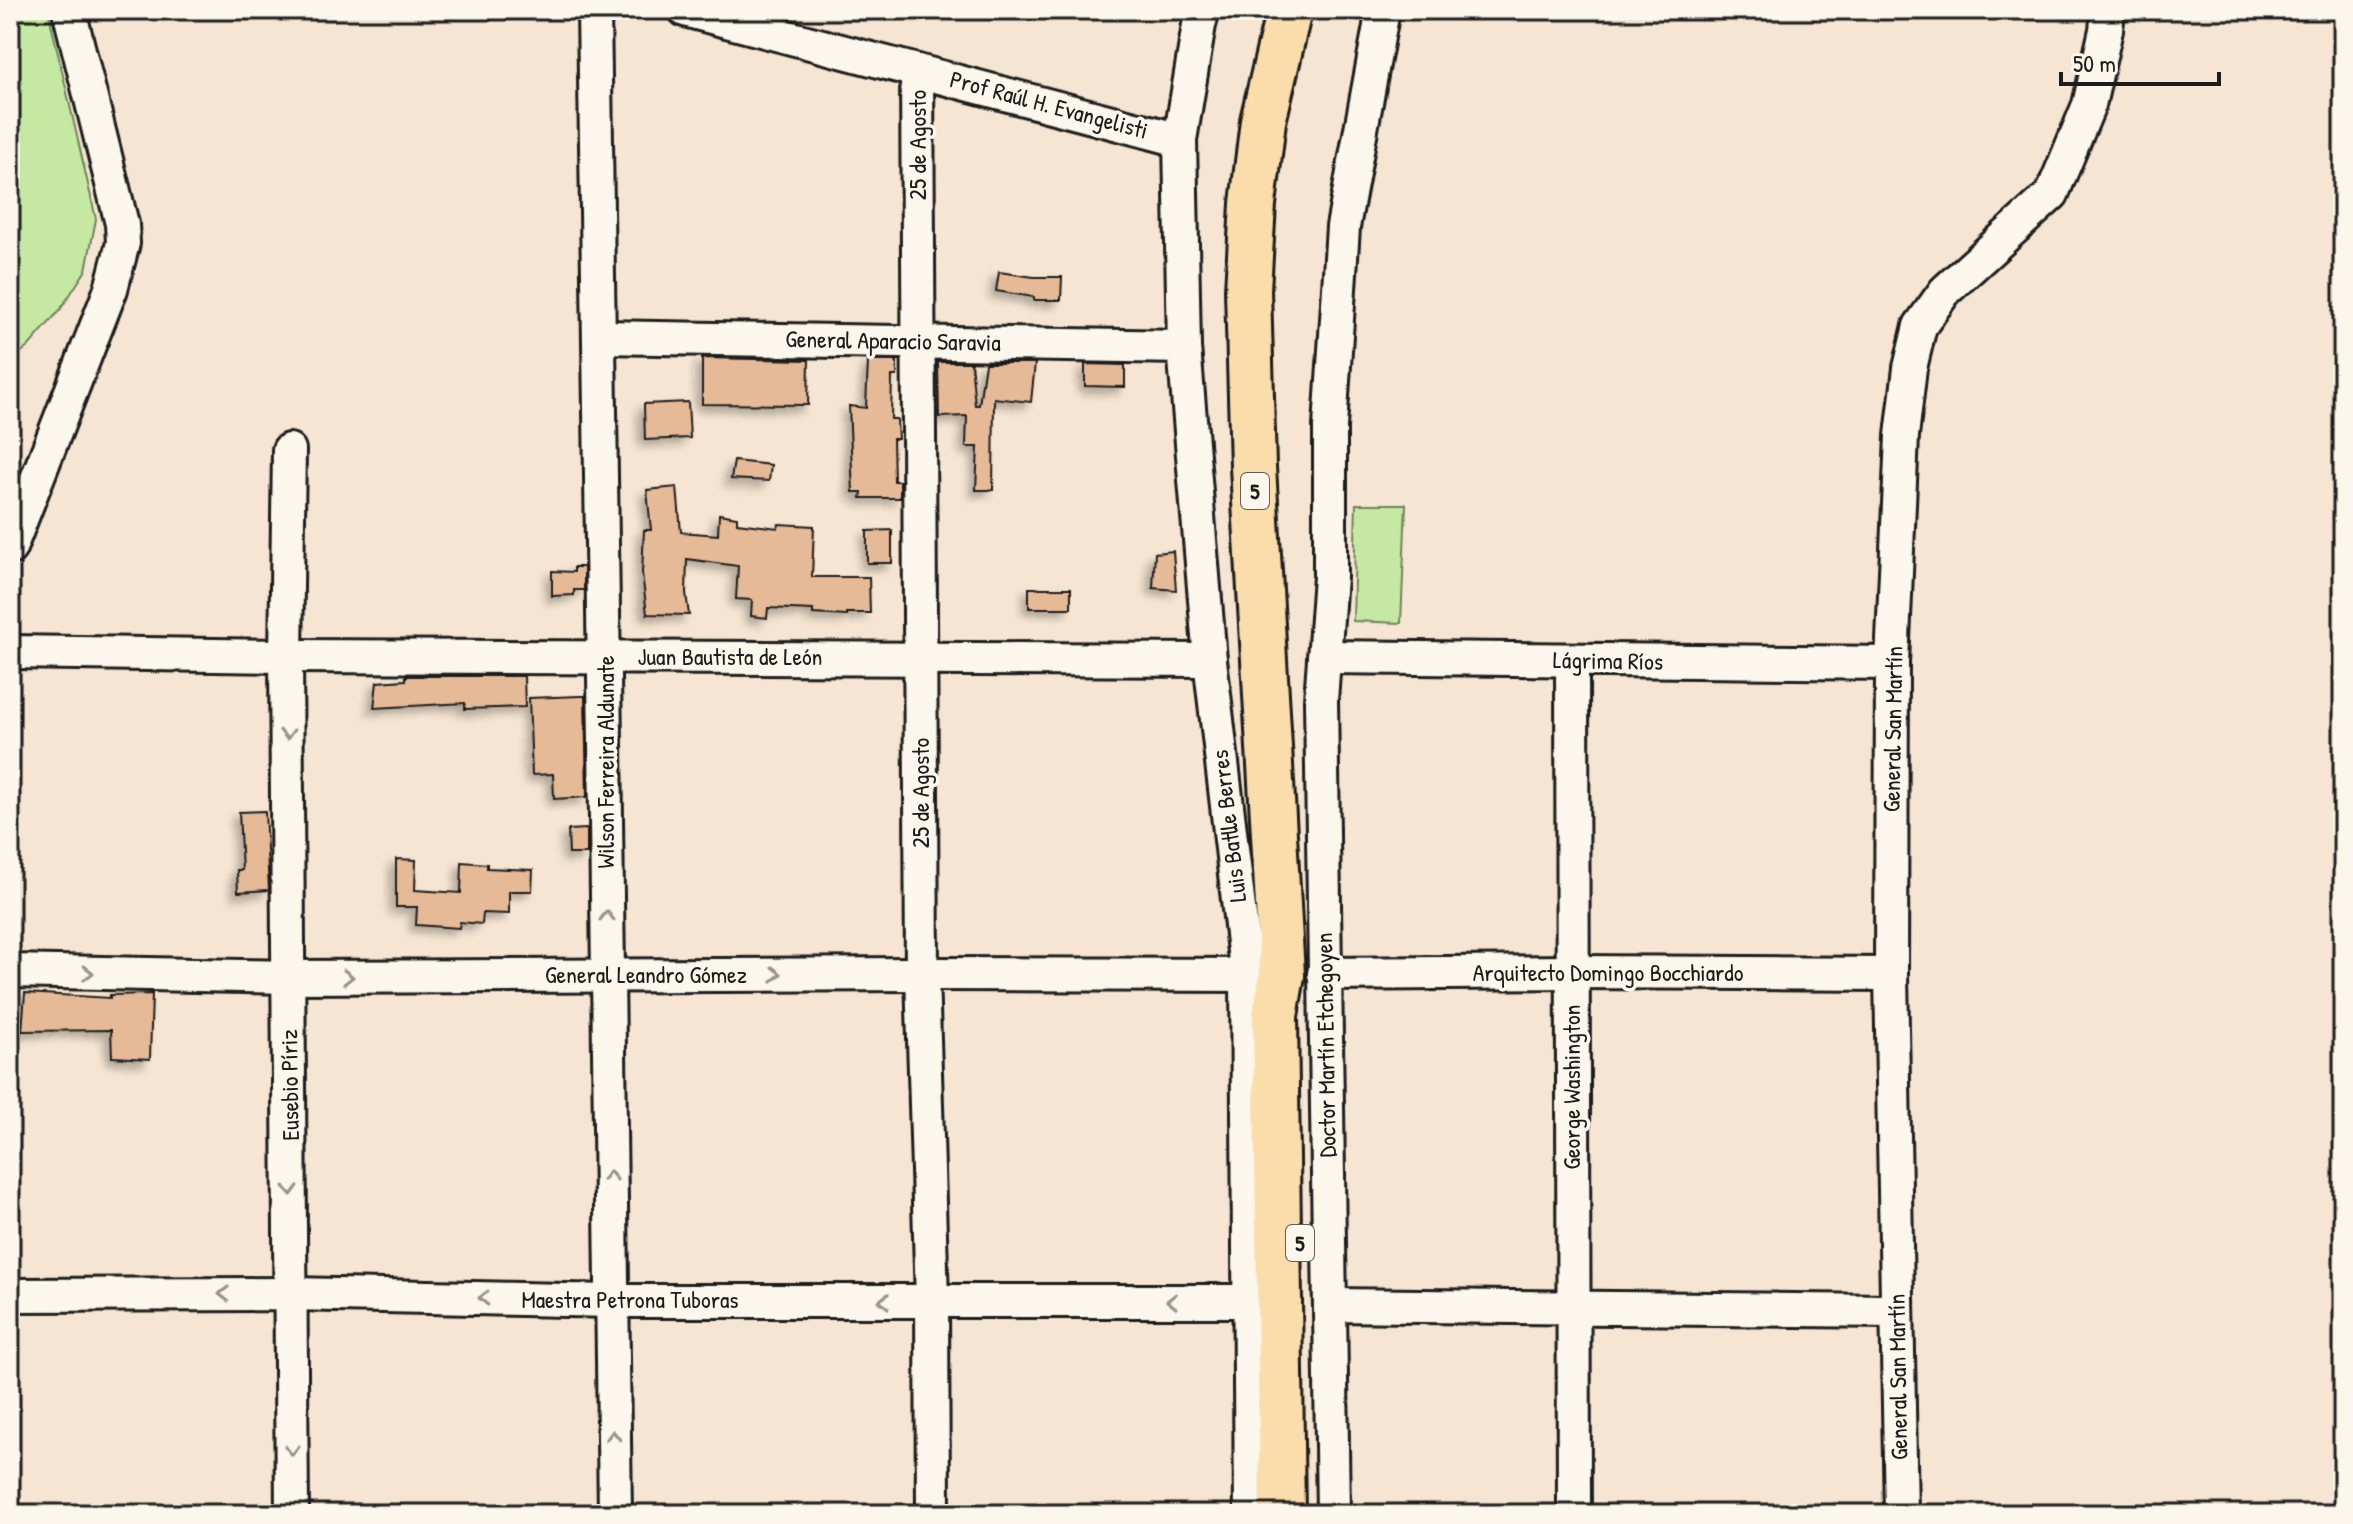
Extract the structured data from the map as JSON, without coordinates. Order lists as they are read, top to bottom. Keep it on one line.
{"streets":{"highway":["5"],"street":["Prof Raúl H. Evangelisti","25 de Agosto","General Aparacio Saravia","Juan Bautista de León","Lágrima Ríos","General San Martín","Wilson Ferreira Aldunate","Luis Batlle Berres","Arquitecto Domingo Bocchiardo","General Leandro Gómez","Doctor Martín Etchegoyen","Eusebio Píriz","George Washington","Maestra Petrona Tuboras"]},"crossings":[["Prof Raúl H. Evangelisti","25 de Agosto"],["Prof Raúl H. Evangelisti","Luis Batlle Berres"],["25 de Agosto","General Aparacio Saravia"],["25 de Agosto","Juan Bautista de León"],["25 de Agosto","General Leandro Gómez"],["25 de Agosto","Maestra Petrona Tuboras"],["General Aparacio Saravia","Wilson Ferreira Aldunate"],["General Aparacio Saravia","Luis Batlle Berres"],["5","Luis Batlle Berres"],["5","Arquitecto Domingo Bocchiardo"],["5","General Leandro Gómez"],["5","Doctor Martín Etchegoyen"],["Juan Bautista de León","Wilson Ferreira Aldunate"],["Juan Bautista de León","Luis Batlle Berres"],["Juan Bautista de León","Eusebio Píriz"],["Lágrima Ríos","General San Martín"],["Lágrima Ríos","Doctor Martín Etchegoyen"],["Lágrima Ríos","George Washington"],["General San Martín","Arquitecto Domingo Bocchiardo"],["Wilson Ferreira Aldunate","General Leandro Gómez"],["Wilson Ferreira Aldunate","Maestra Petrona Tuboras"],["Luis Batlle Berres","Arquitecto Domingo Bocchiardo"],["Luis Batlle Berres","General Leandro Gómez"],["Luis Batlle Berres","Doctor Martín Etchegoyen"],["Luis Batlle Berres","Maestra Petrona Tuboras"],["Arquitecto Domingo Bocchiardo","General Leandro Gómez"],["Arquitecto Domingo Bocchiardo","Doctor Martín Etchegoyen"],["Arquitecto Domingo Bocchiardo","George Washington"],["General Leandro Gómez","Doctor Martín Etchegoyen"],["General Leandro Gómez","Eusebio Píriz"],["Eusebio Píriz","Maestra Petrona Tuboras"]],"one_way":["Wilson Ferreira Aldunate","General Leandro Gómez","Eusebio Píriz","Maestra Petrona Tuboras"],"scale_bar":"50 m"}
